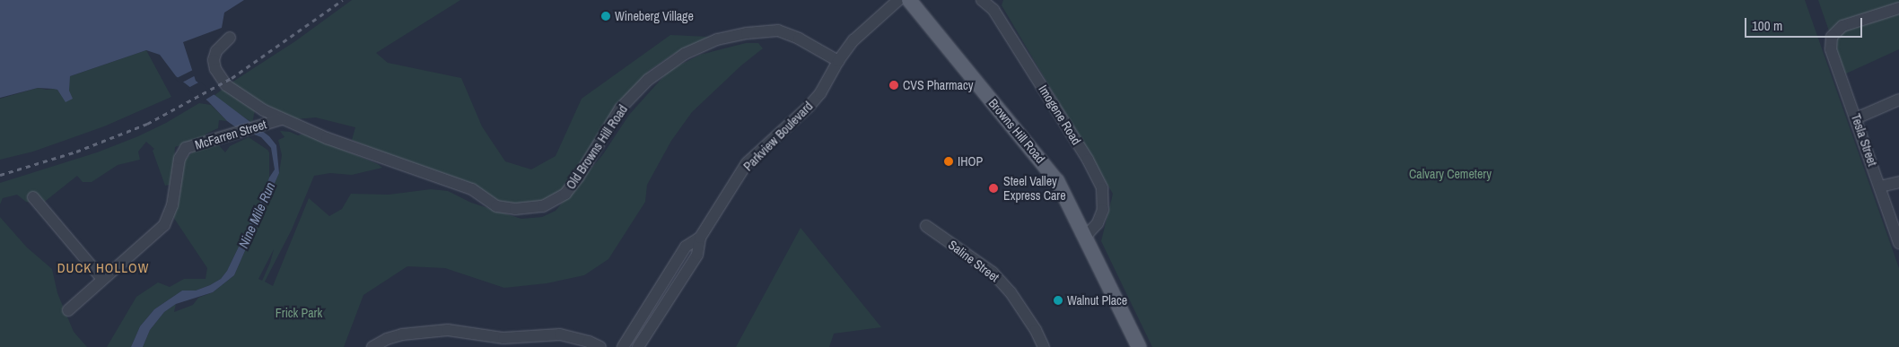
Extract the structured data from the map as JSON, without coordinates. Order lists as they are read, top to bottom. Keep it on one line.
{"streets":{"main road":["Browns Hill Road"],"street":["Imogene Road","McFarren Street","Parkview Boulevard","Tesla Street","Old Browns Hill Road","Saline Street"]},"crossings":[["Imogene Road","Browns Hill Road"],["McFarren Street","Old Browns Hill Road"],["Parkview Boulevard","Old Browns Hill Road"]],"districts":["DUCK HOLLOW"],"water":["Nine Mile Run"],"parks":["Calvary Cemetery","Frick Park"],"places":["Wineberg Village","CVS Pharmacy","IHOP","Steel Valley Express Care","Walnut Place"],"scale_bar":"100 m"}
